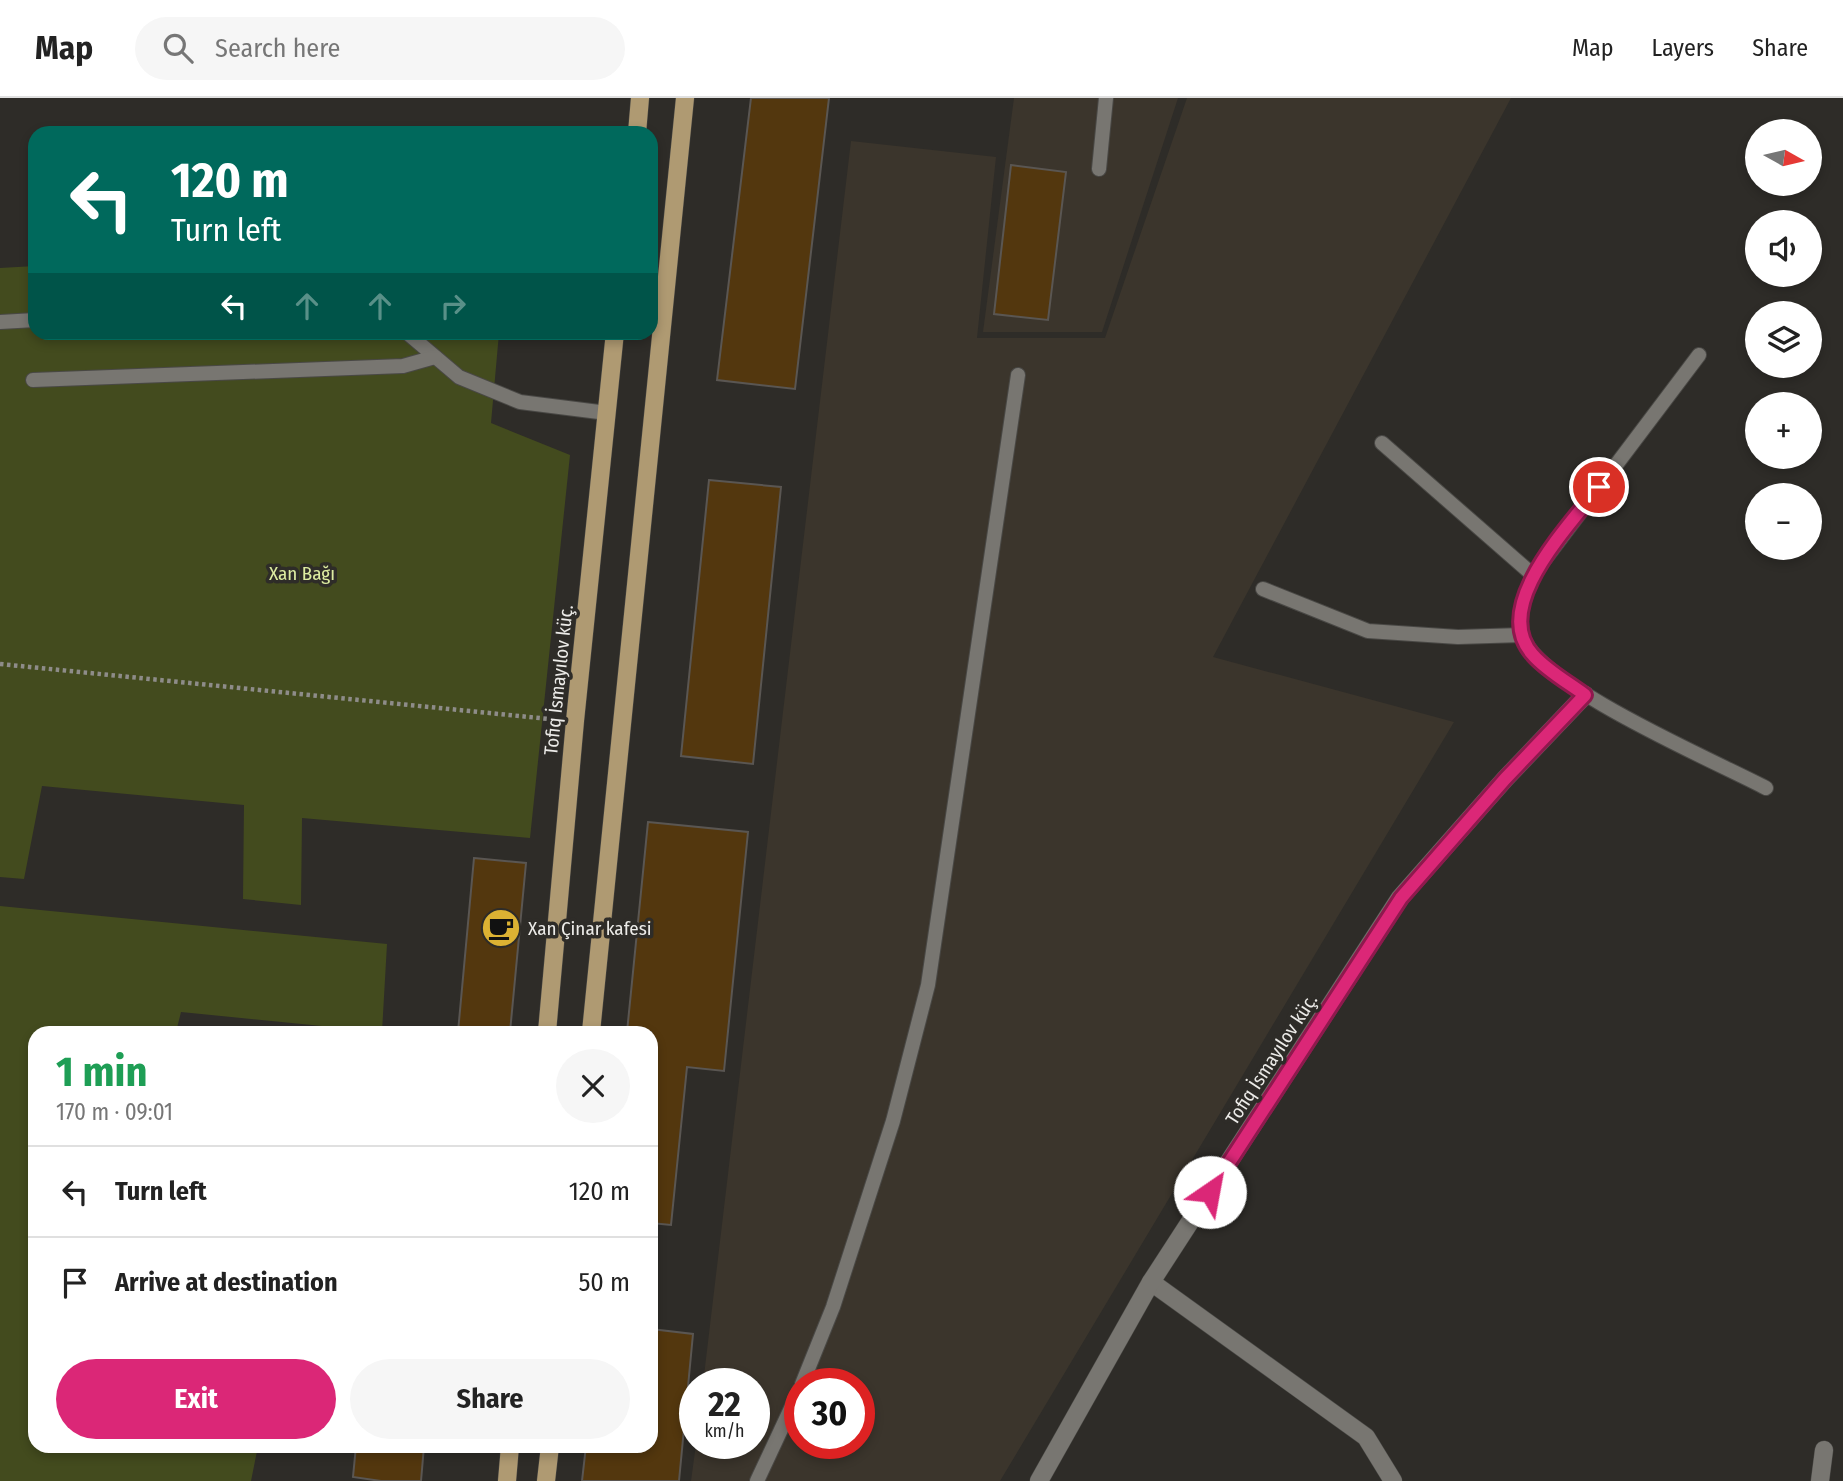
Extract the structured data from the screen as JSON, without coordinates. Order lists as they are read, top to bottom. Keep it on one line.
{"streets":{"main road":["Tofiq İsmayılov küç."]},"parks":["Xan Bağı"],"places":{"cafe":["Xan Çinar kafesi"]},"north":"right","page":{"header":"Map","search":"Search here","nav":["Map","Layers","Share"],"map_buttons":["+","−"],"turn":["120 m","Turn left"],"heading":["1 min","170 m · 09:01"],"list":[{"name":"Turn left","value":"120 m"},{"name":"Arrive at destination","value":"50 m"}],"buttons":["Exit","Share"],"speed":"22 km/h","limit":"30"}}
